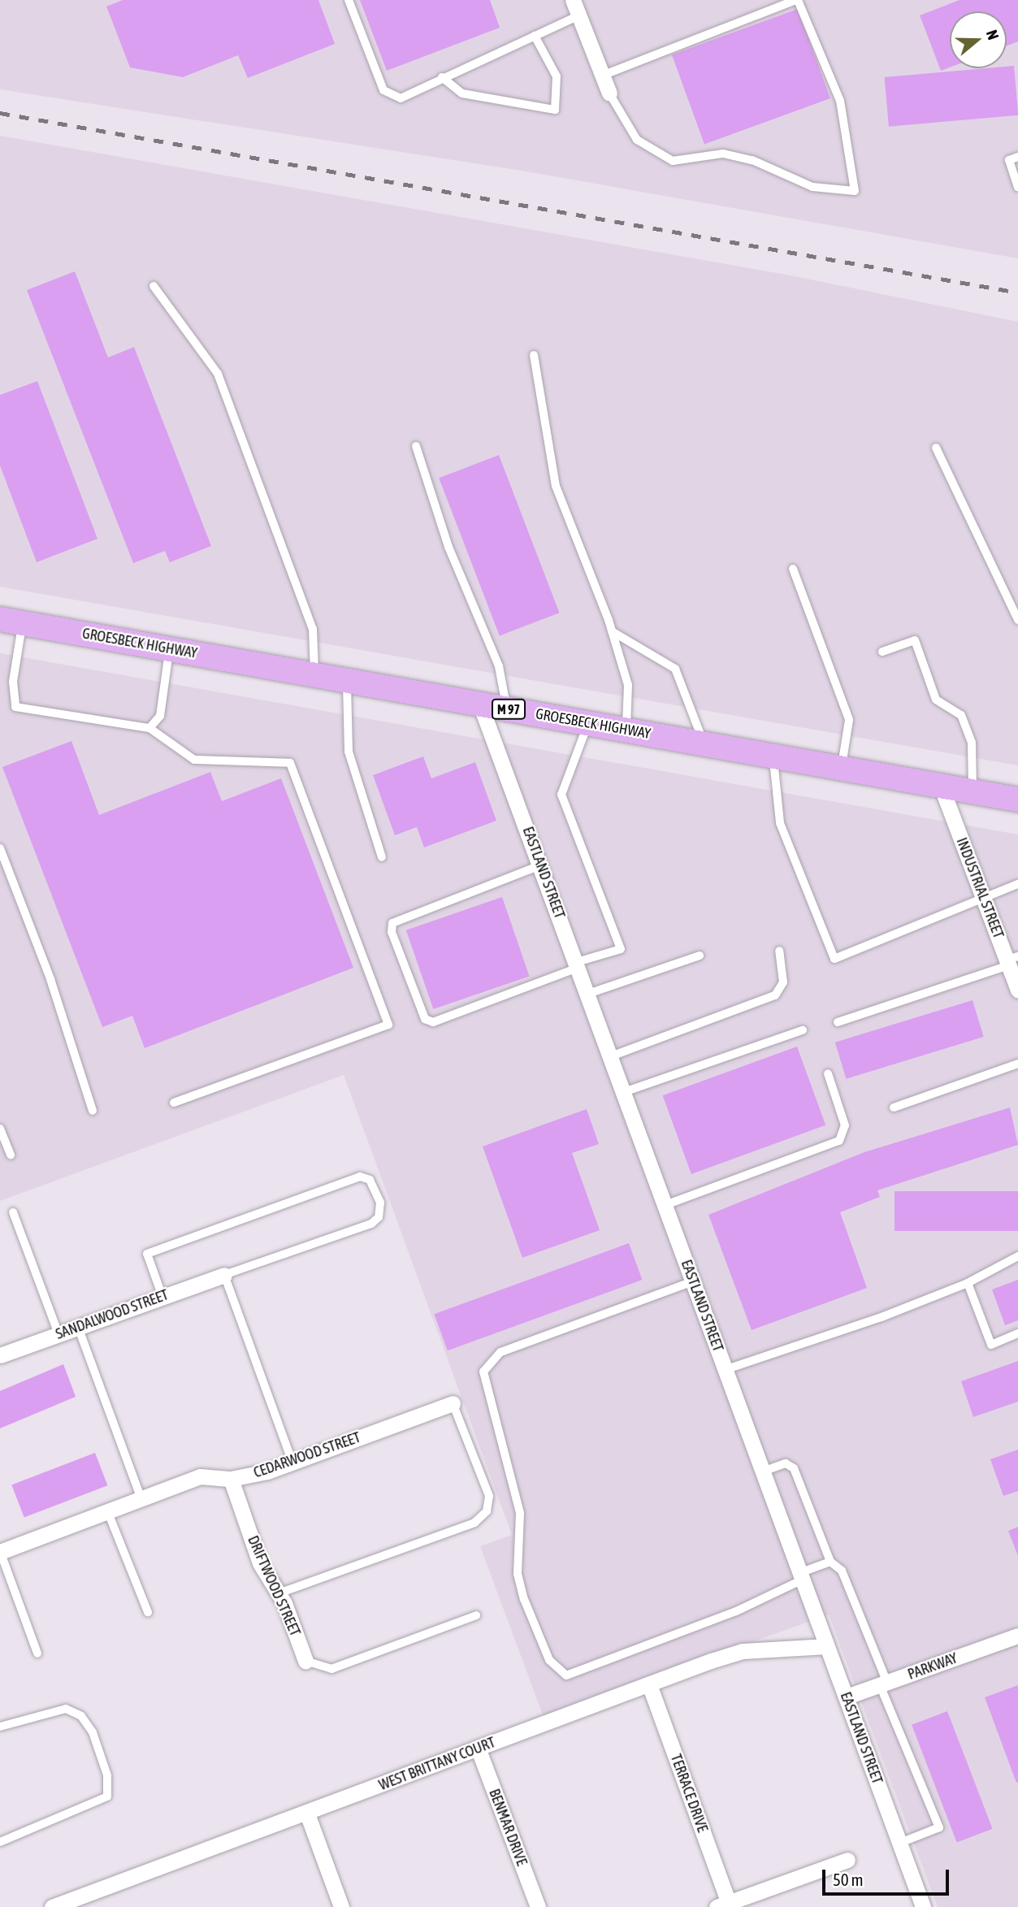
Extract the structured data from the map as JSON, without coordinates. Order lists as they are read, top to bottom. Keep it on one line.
{"streets":{"main road":["GROESBECK HIGHWAY","M 97"],"street":["EASTLAND STREET","INDUSTRIAL STREET","SANDALWOOD STREET","CEDARWOOD STREET","DRIFTWOOD STREET","PARKWAY","WEST BRITTANY COURT","TERRACE DRIVE","BENMAR DRIVE"]},"crossings":[["GROESBECK HIGHWAY","EASTLAND STREET"],["GROESBECK HIGHWAY","INDUSTRIAL STREET"],["EASTLAND STREET","PARKWAY"],["EASTLAND STREET","WEST BRITTANY COURT"],["CEDARWOOD STREET","DRIFTWOOD STREET"],["WEST BRITTANY COURT","TERRACE DRIVE"],["WEST BRITTANY COURT","BENMAR DRIVE"]],"scale_bar":"50 m","north":"right"}
